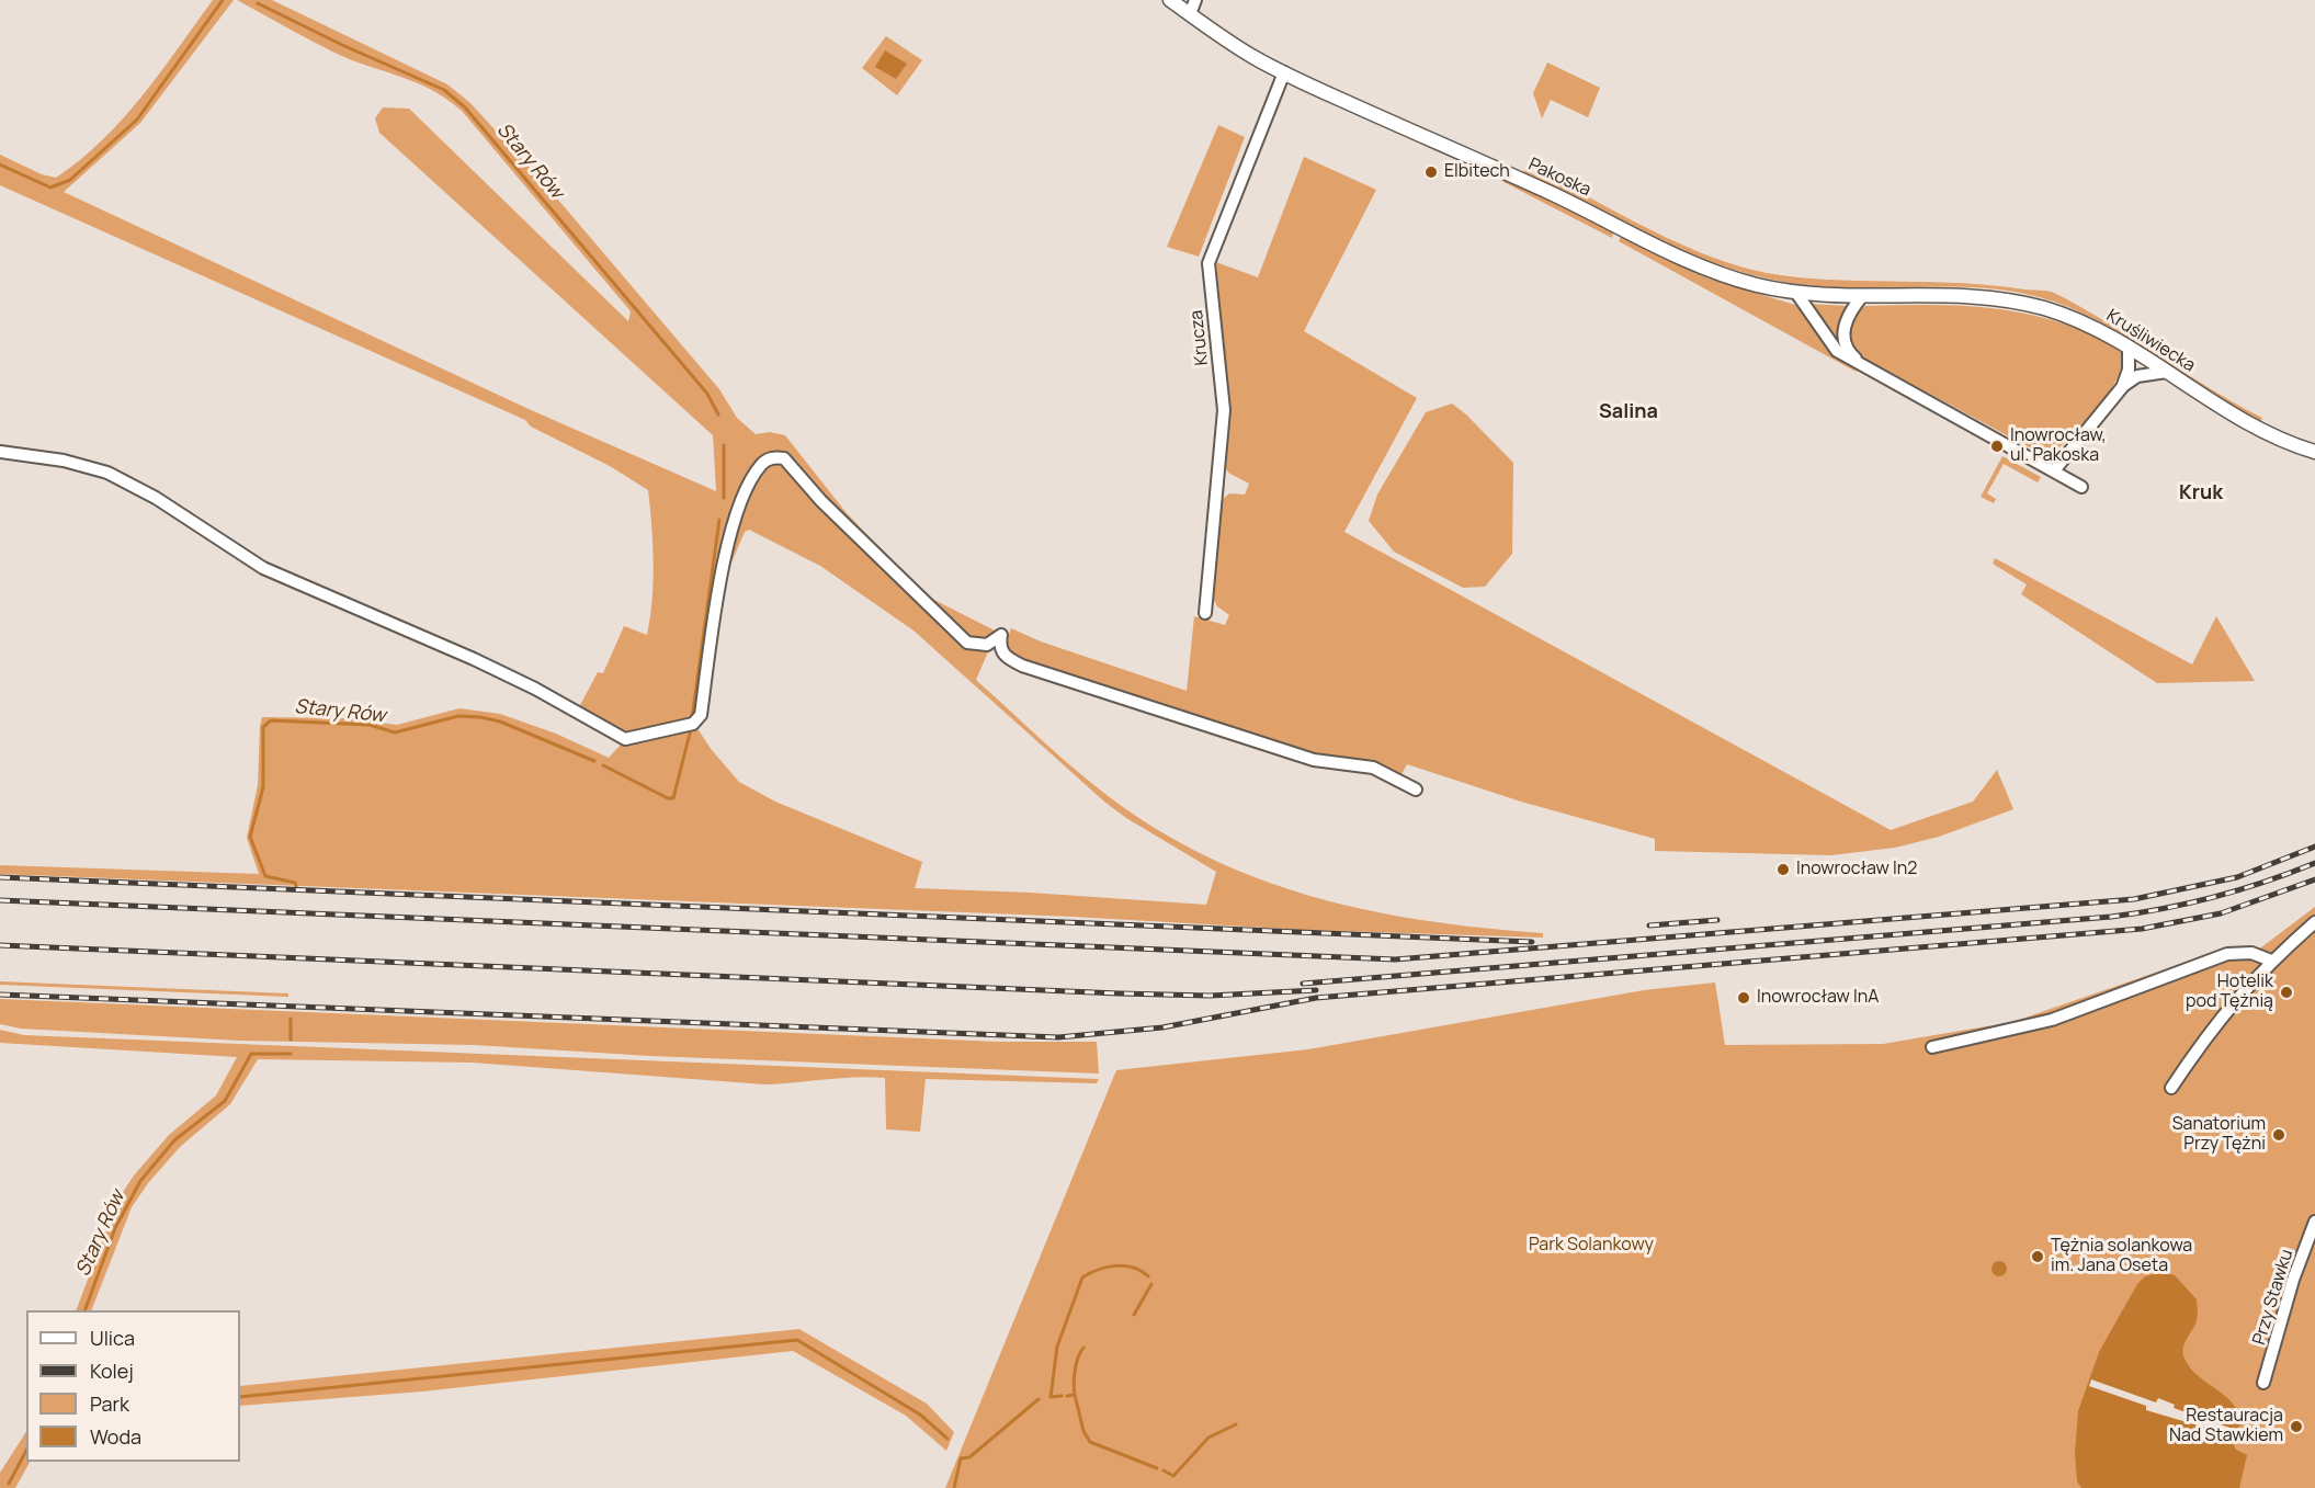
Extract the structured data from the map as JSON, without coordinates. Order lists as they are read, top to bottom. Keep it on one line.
{"streets":{"main road":["Pakoska","Kruśliwiecka"],"street":["Krucza","Przy Stawku"]},"crossings":[["Pakoska","Krucza"],["Pakoska","Kruśliwiecka"]],"districts":["Salina","Kruk"],"water":["Stary Rów"],"parks":["Park Solankowy"],"places":["Elbitech","Inowrocław, ul. Pakoska","Inowrocław In2","Hotelik pod Tężnią","Inowrocław InA","Sanatorium Przy Tężni","Tężnia solankowa im. Jana Oseta","Restauracja Nad Stawkiem"],"legend":["Ulica","Kolej","Park","Woda"]}
